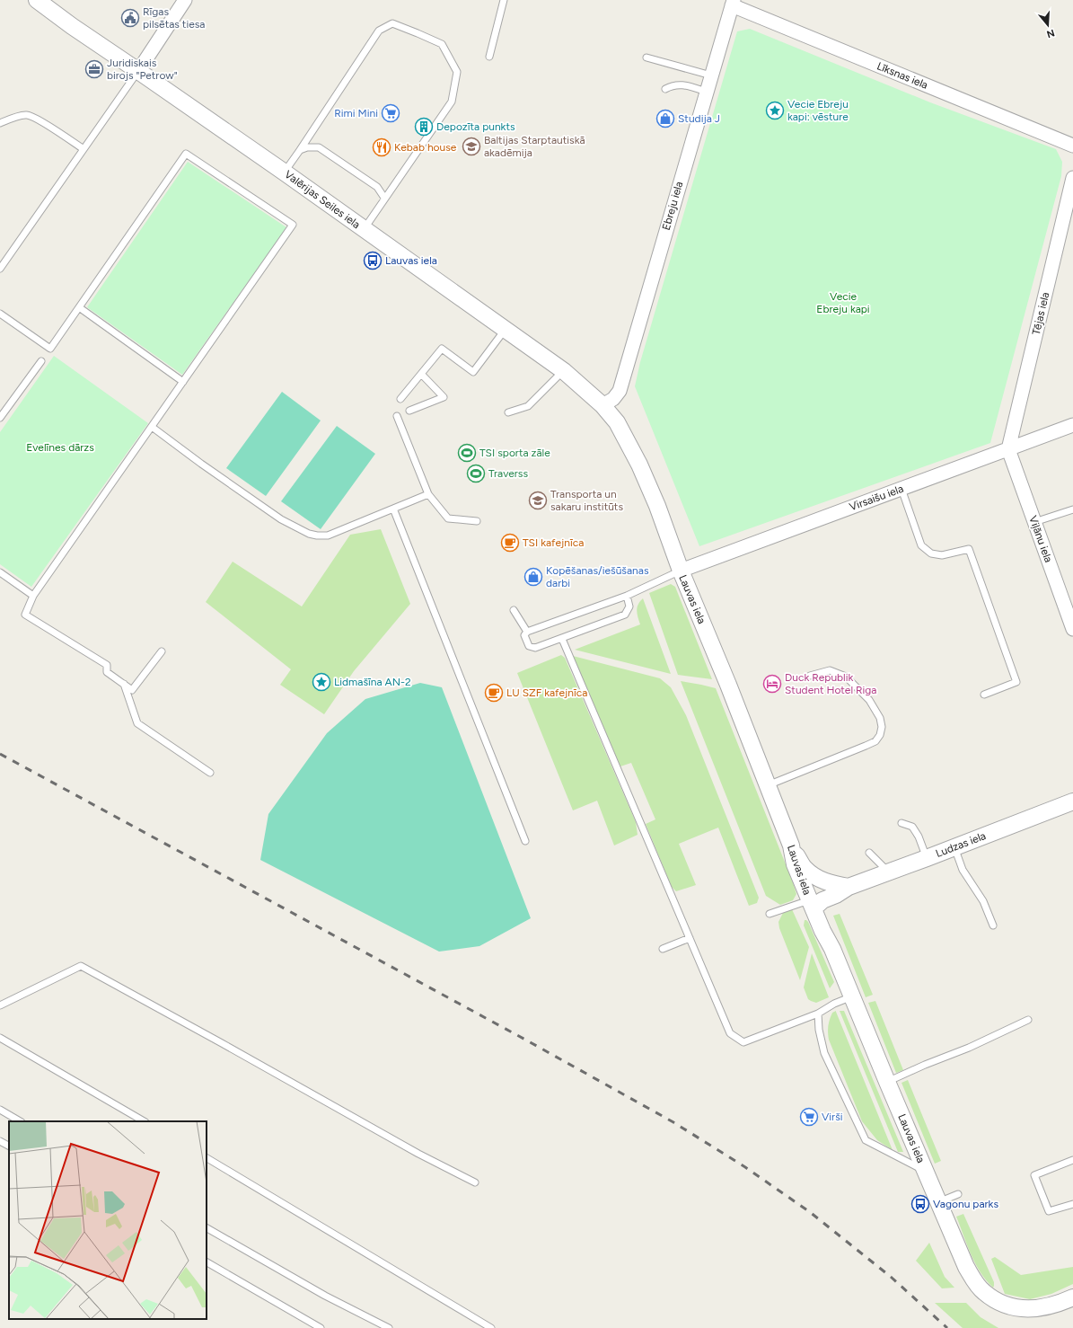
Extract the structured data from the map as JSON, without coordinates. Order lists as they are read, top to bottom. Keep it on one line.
{"streets":{"street":["Līksnas iela","Valērijas Seiles iela","Ebreju iela","Tējas iela","Virsaišu iela","Viļānu iela","Lauvas iela","Ludzas iela"]},"crossings":[["Līksnas iela","Ebreju iela"],["Valērijas Seiles iela","Ebreju iela"],["Valērijas Seiles iela","Lauvas iela"],["Ebreju iela","Lauvas iela"],["Tējas iela","Virsaišu iela"],["Tējas iela","Viļānu iela"],["Virsaišu iela","Viļānu iela"],["Virsaišu iela","Lauvas iela"],["Lauvas iela","Ludzas iela"]],"parks":["Vecie Ebreju kapi","Evelīnes dārzs"],"places":{"public building":["Rīgas pilsētas tiesa"],"office":["Juridiskais birojs \"Petrow\""],"place":["Vecie Ebreju kapi: vēsture","Lidmašīna AN-2"],"supermarket":["Rimi Mini","Virši"],"shop":["Studija J","Kopēšanas/iešūšanas darbi"],"building":["Depozīta punkts"],"school or university":["Baltijas Starptautiskā akadēmija","Transporta un sakaru institūts"],"restaurant":["Kebab house"],"bus stop":["Lauvas iela","Vagonu parks"],"sports":["TSI sporta zāle","Traverss"],"cafe":["TSI kafejnīca","LU SZF kafejnīca"],"hotel":["Duck Republik Student Hotel Riga"]},"north":"bottom"}
